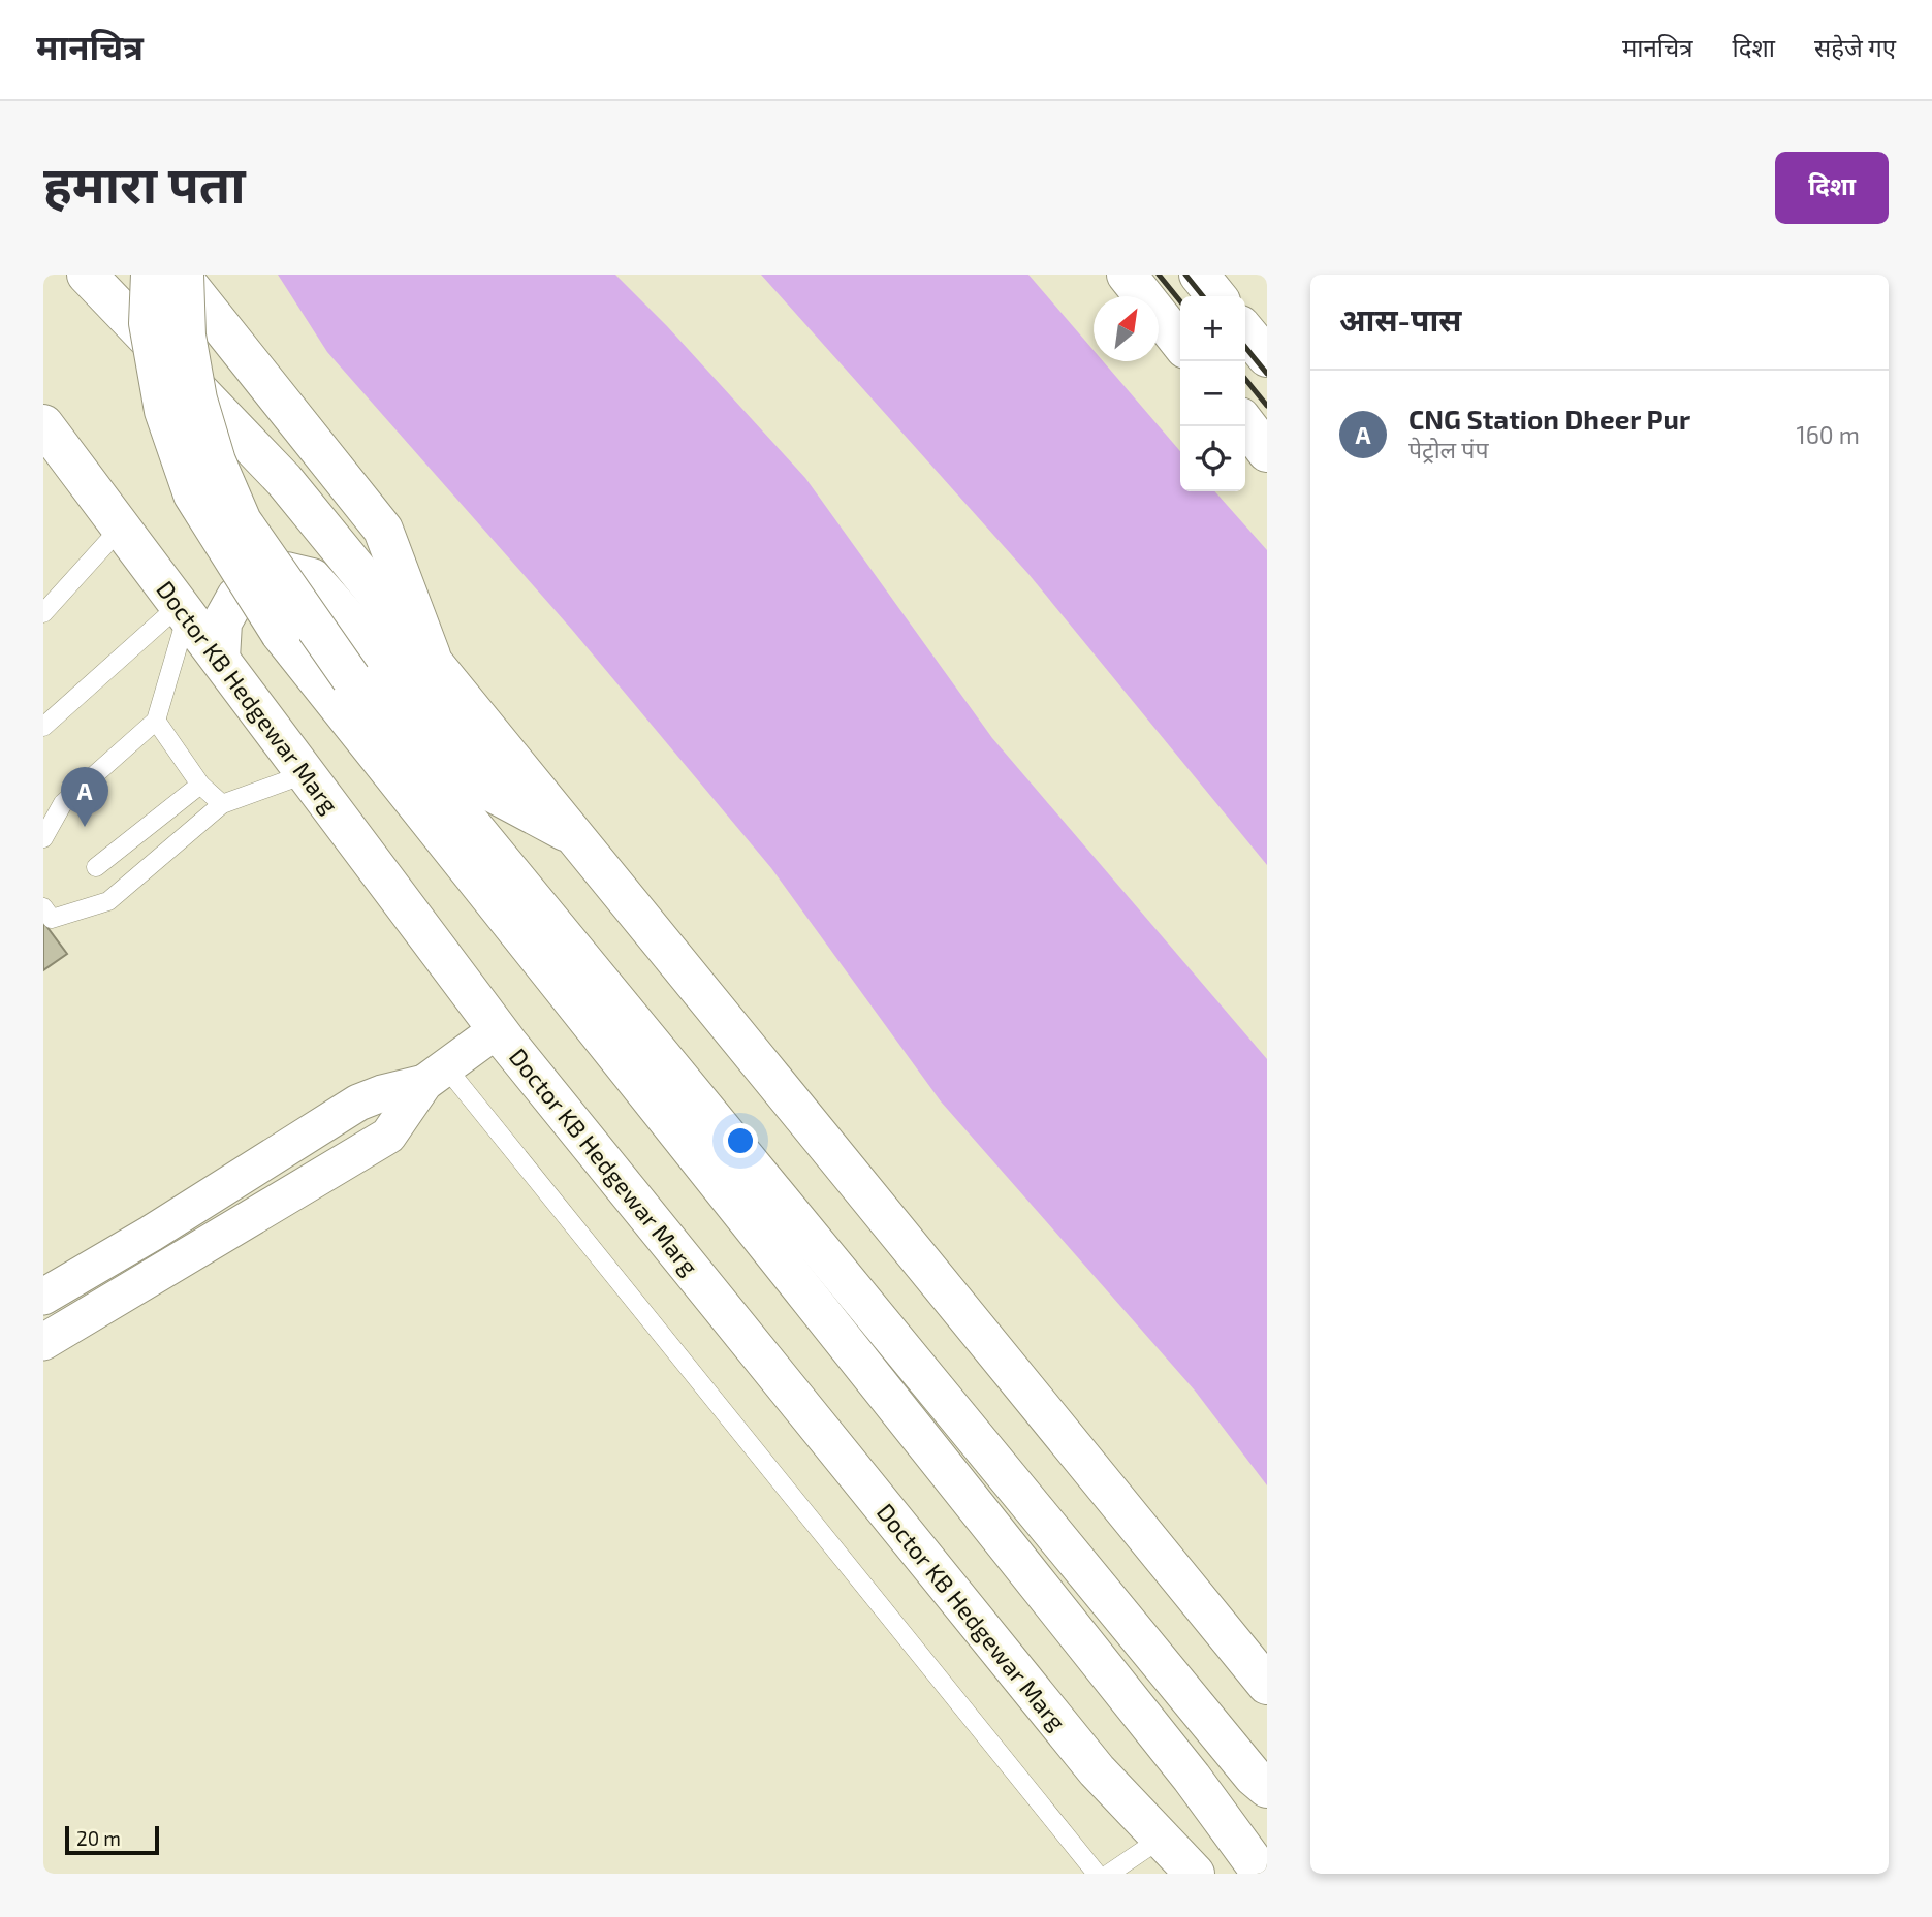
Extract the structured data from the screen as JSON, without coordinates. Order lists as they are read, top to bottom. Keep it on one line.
{"streets":{"main road":["Doctor KB Hedgewar Marg"]},"scale_bar":"20 m","north":"top right","page":{"header":"मानचित्र","nav":["मानचित्र","दिशा","सहेजे गए"],"buttons":"दिशा","title":"हमारा पता","heading":"आस-पास","map_buttons":["+","−"],"list":[{"mark":"A","name":"CNG Station Dheer Pur","note":"पेट्रोल पंप","value":"160 m"}],"pins":"A","scale":"20 m"}}
